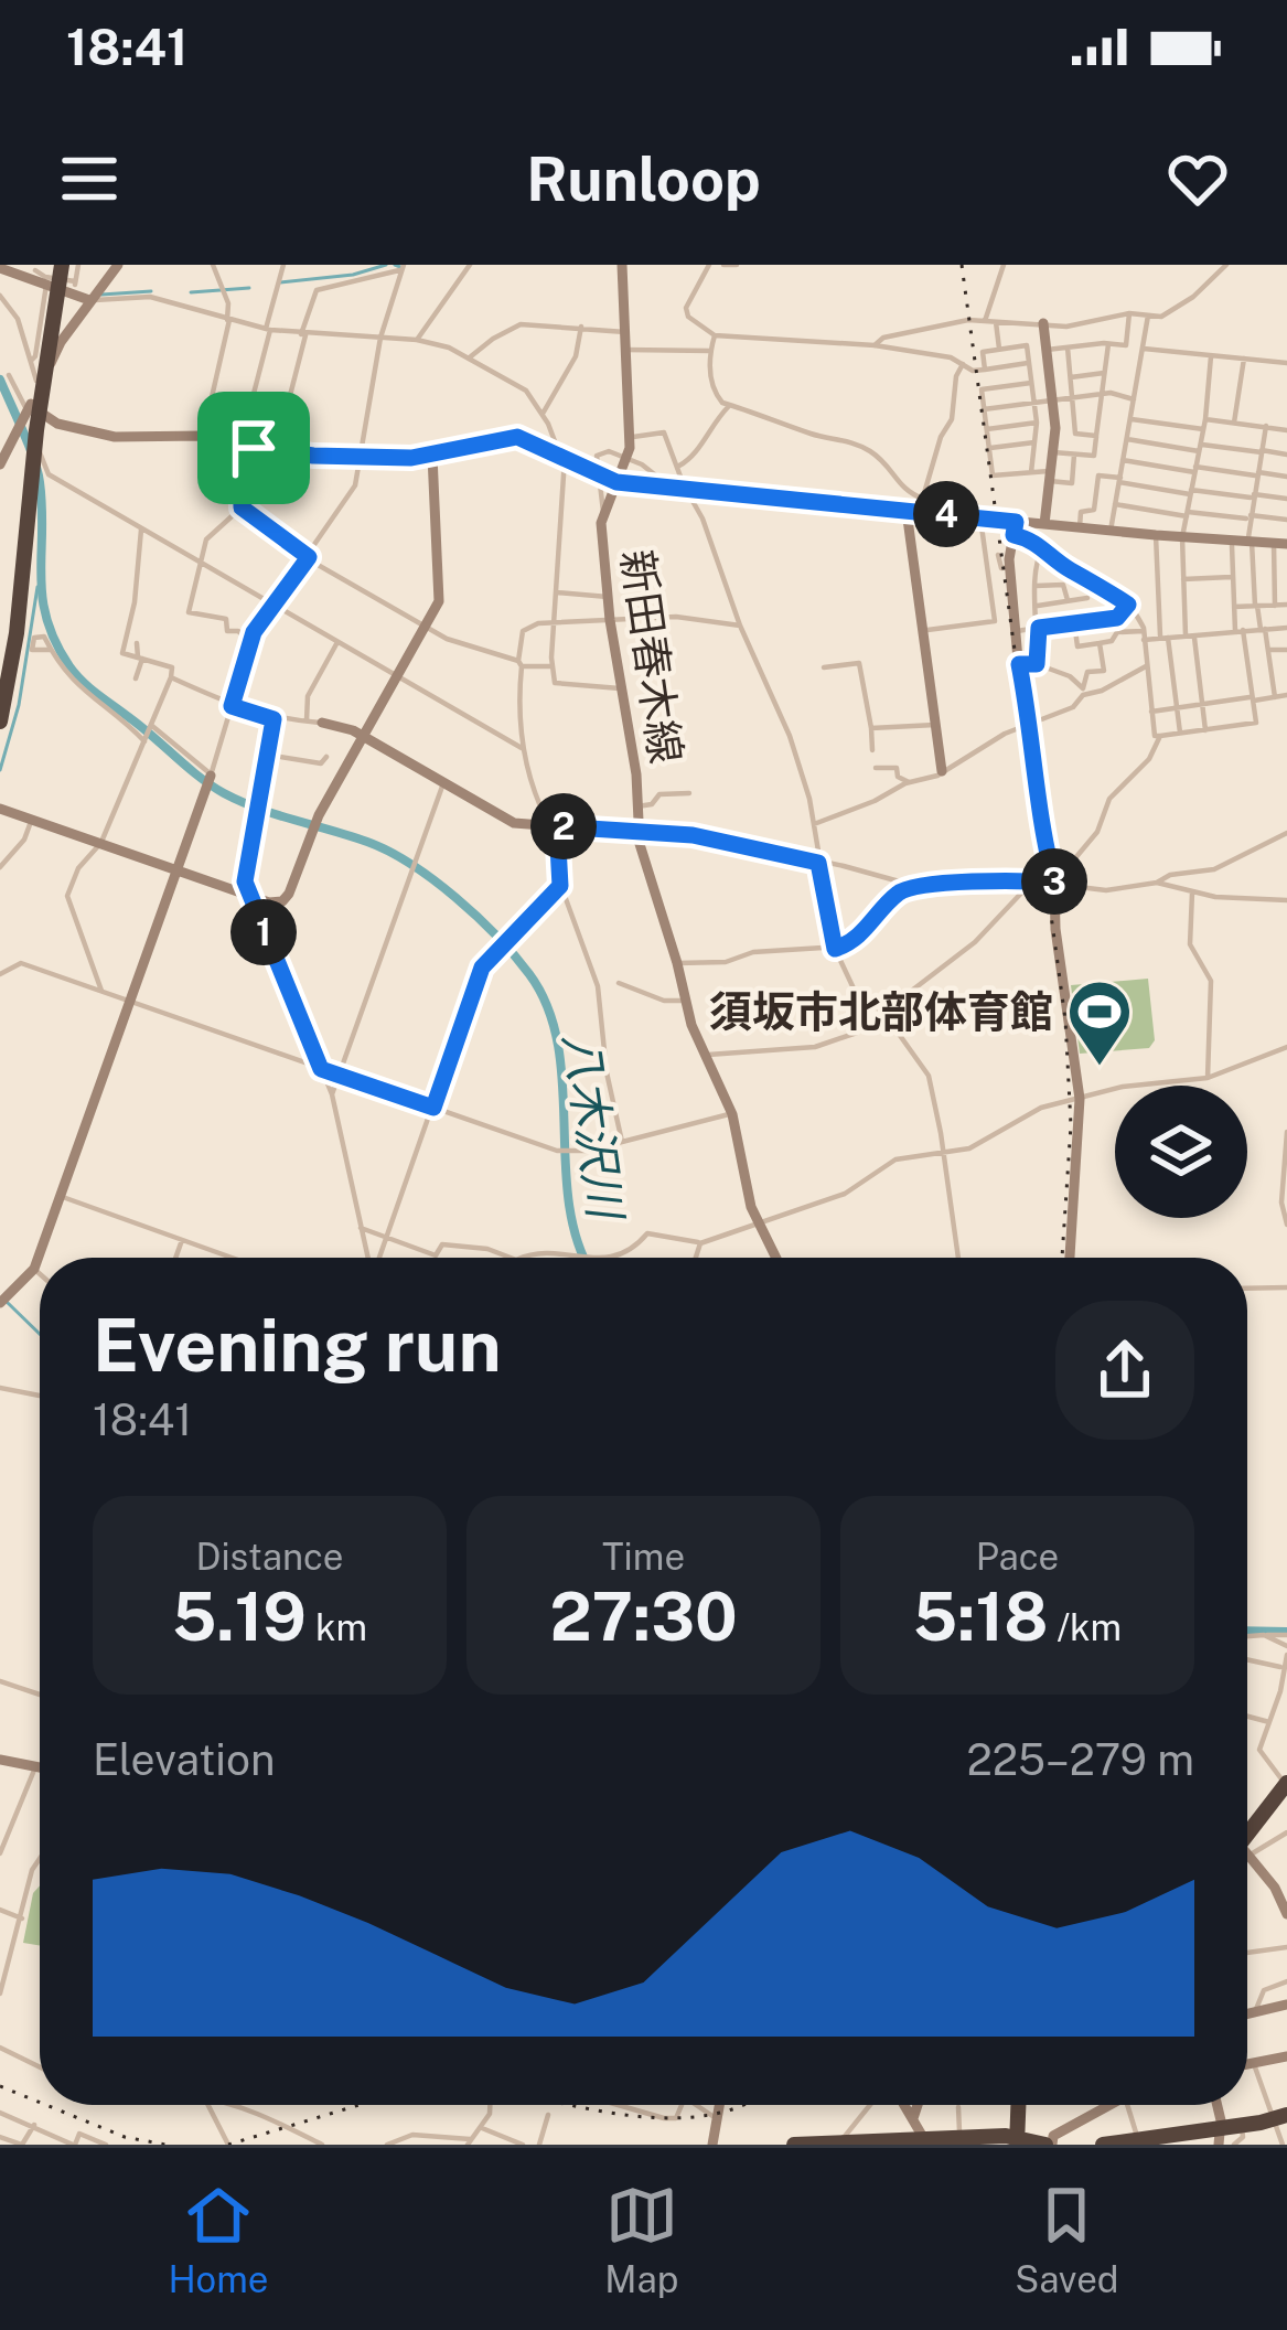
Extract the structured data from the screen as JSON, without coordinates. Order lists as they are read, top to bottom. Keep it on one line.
{"streets":{"street":["新田春木線"]},"water":["八木沢川"],"places":{"sports":["須坂市北部体育館"]},"page":{"status":"18:41","header":"Runloop","pins":["4","2","3","1"],"heading":["Evening run","18:41"],"stats":[["Distance","5.19 km"],["Time","27:30"],["Pace","5:18 /km"]],"chart":["Elevation","225–279 m"],"tabs":["Home","Map","Saved"]}}
